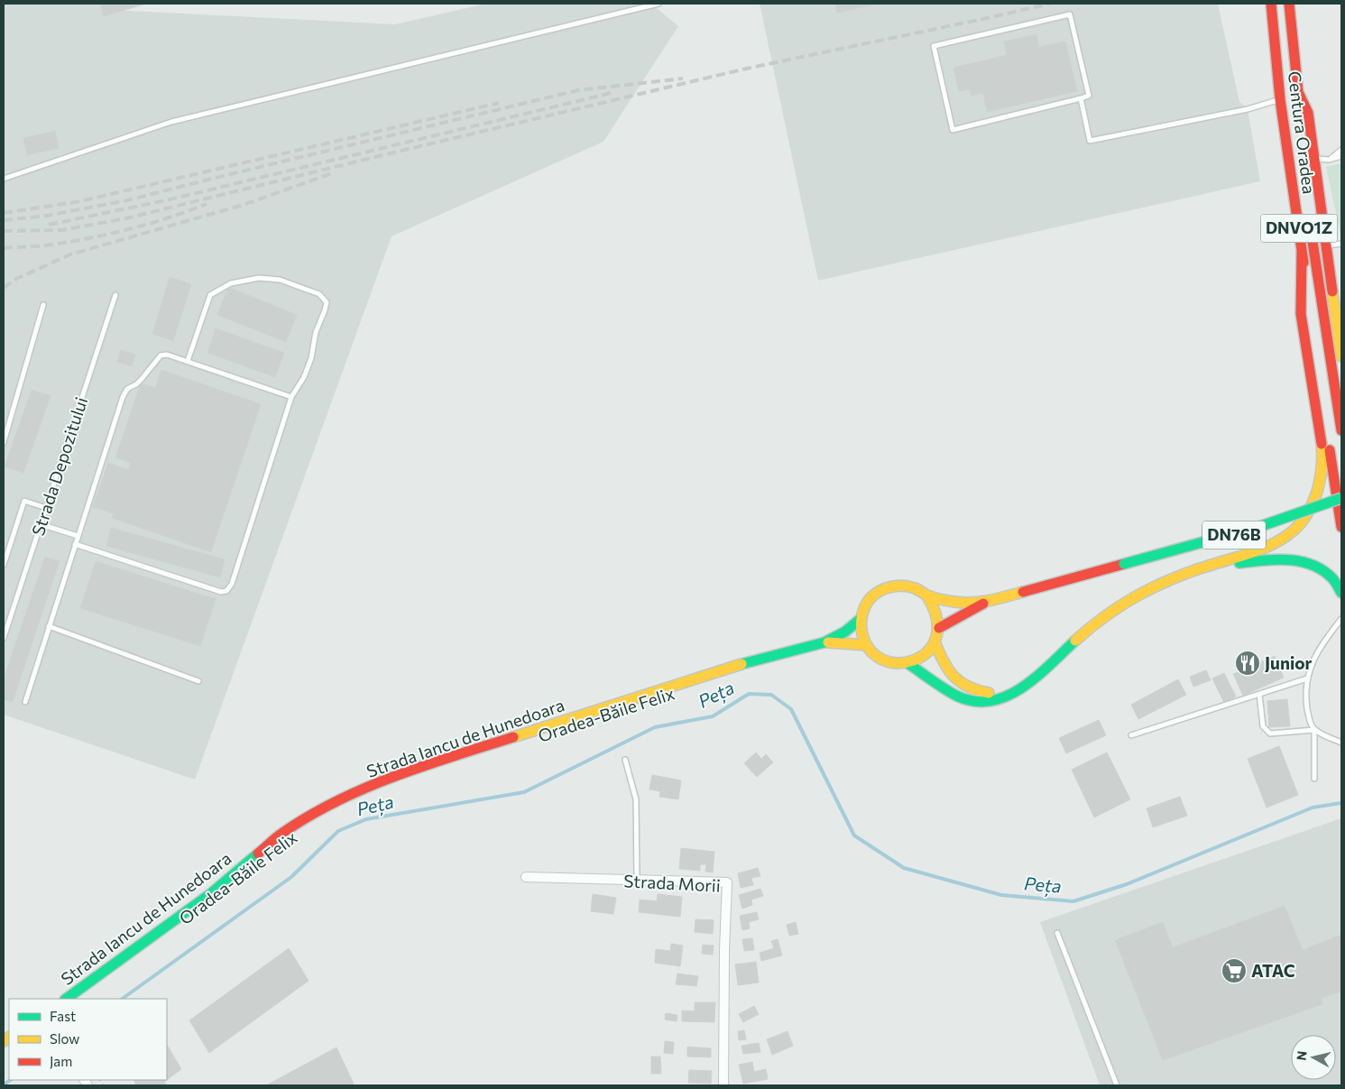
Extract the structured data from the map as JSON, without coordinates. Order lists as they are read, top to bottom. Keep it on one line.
{"streets":{"main road":["Centura Oradea","DNVO1Z","DN76B","Strada Iancu de Hunedoara"],"street":["Strada Morii"],"lane":["Strada Depozitului"]},"crossings":[["DN76B","Strada Iancu de Hunedoara"]],"water":["Peța"],"places":{"restaurant":["Junior"],"supermarket":["ATAC"]},"legend":["Fast","Slow","Jam"],"north":"left"}
